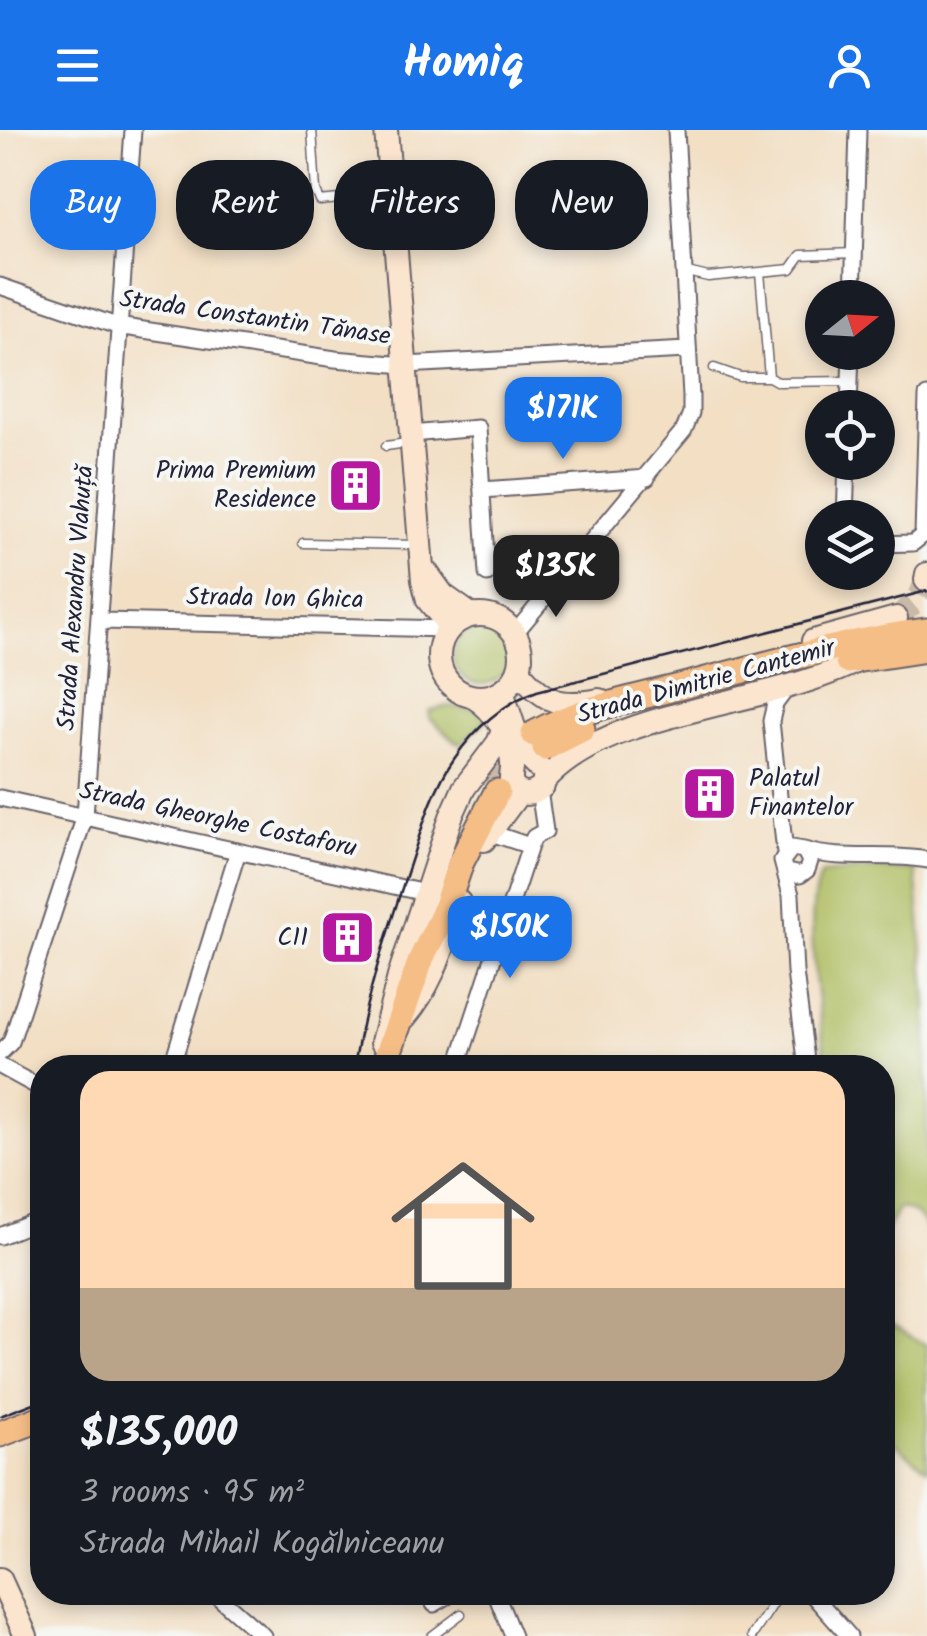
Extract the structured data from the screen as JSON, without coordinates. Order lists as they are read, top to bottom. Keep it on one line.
{"streets":{"main road":["Strada Dimitrie Cantemir"],"street":["Strada Constantin Tănase","Strada Alexandru Vlahuță","Strada Ion Ghica","Strada Gheorghe Costaforu"]},"crossings":[["Strada Constantin Tănase","Strada Alexandru Vlahuță"],["Strada Alexandru Vlahuță","Strada Ion Ghica"],["Strada Alexandru Vlahuță","Strada Gheorghe Costaforu"]],"places":{"building":["Prima Premium Residence","Palatul Finantelor","C11"]},"north":"right","page":{"header":"Homiq","chip":["Buy","Rent","Filters","New"],"price":["$171K","$135K","$150K"],"list":[{"name":"$135,000","note":"3 rooms · 95 m² · Strada Mihail Kogălniceanu"}]}}
